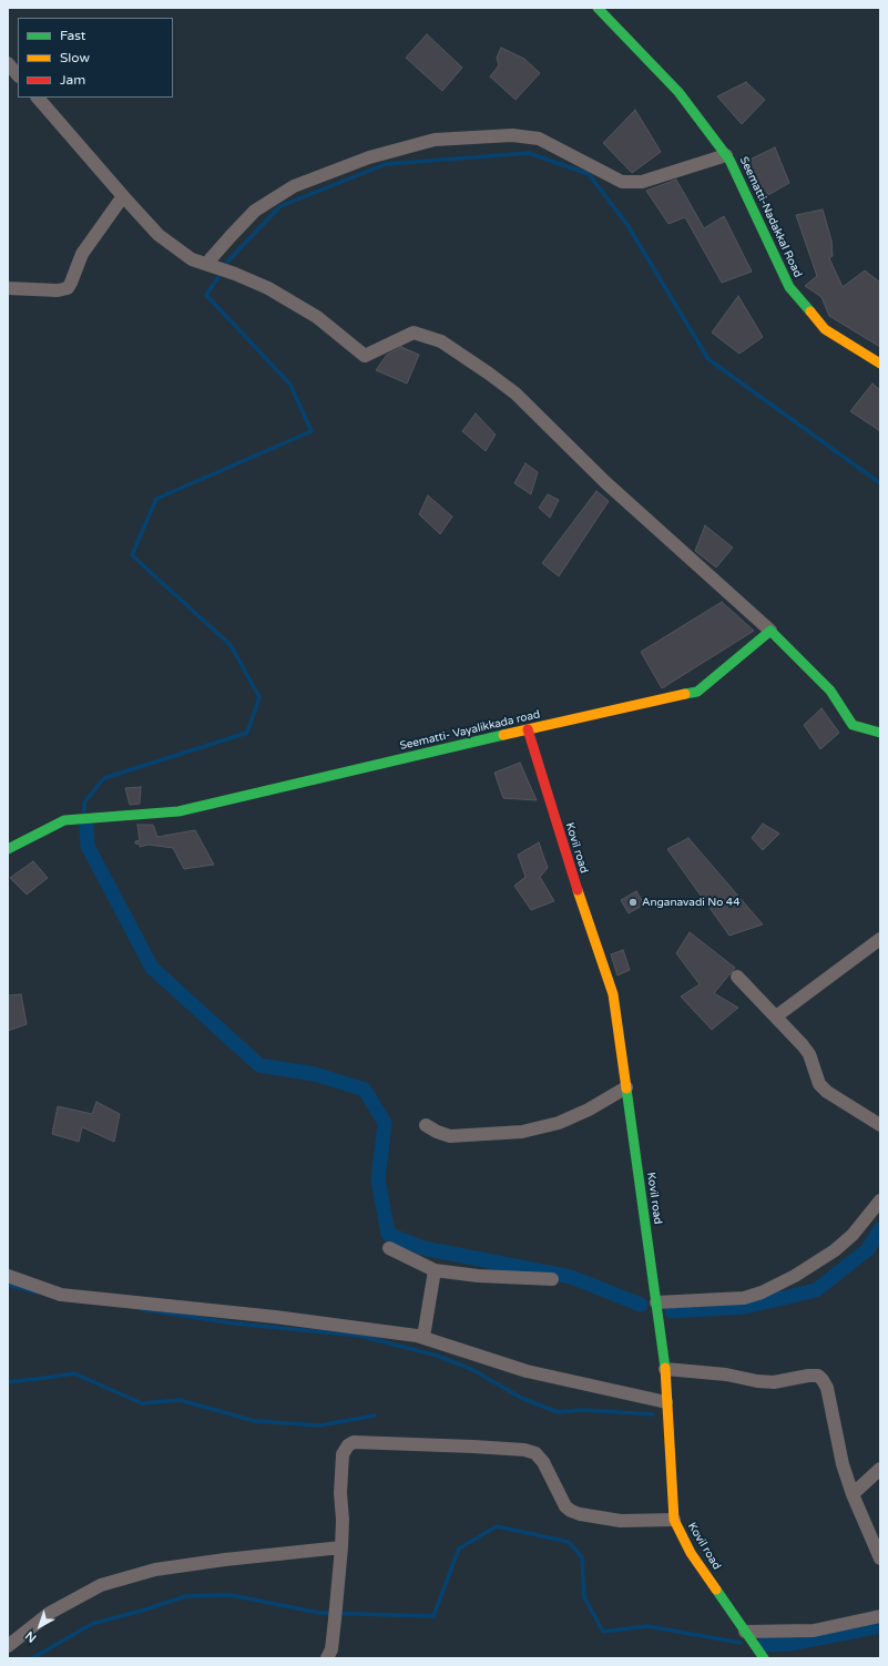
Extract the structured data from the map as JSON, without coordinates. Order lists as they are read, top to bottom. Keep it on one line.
{"streets":{"street":["Seematti-Nadakkal Road","Seematti- Vayalikkada road","Kovil road"]},"crossings":[["Seematti- Vayalikkada road","Kovil road"]],"places":["Anganavadi No 44"],"legend":["Fast","Slow","Jam"],"north":"bottom left"}
